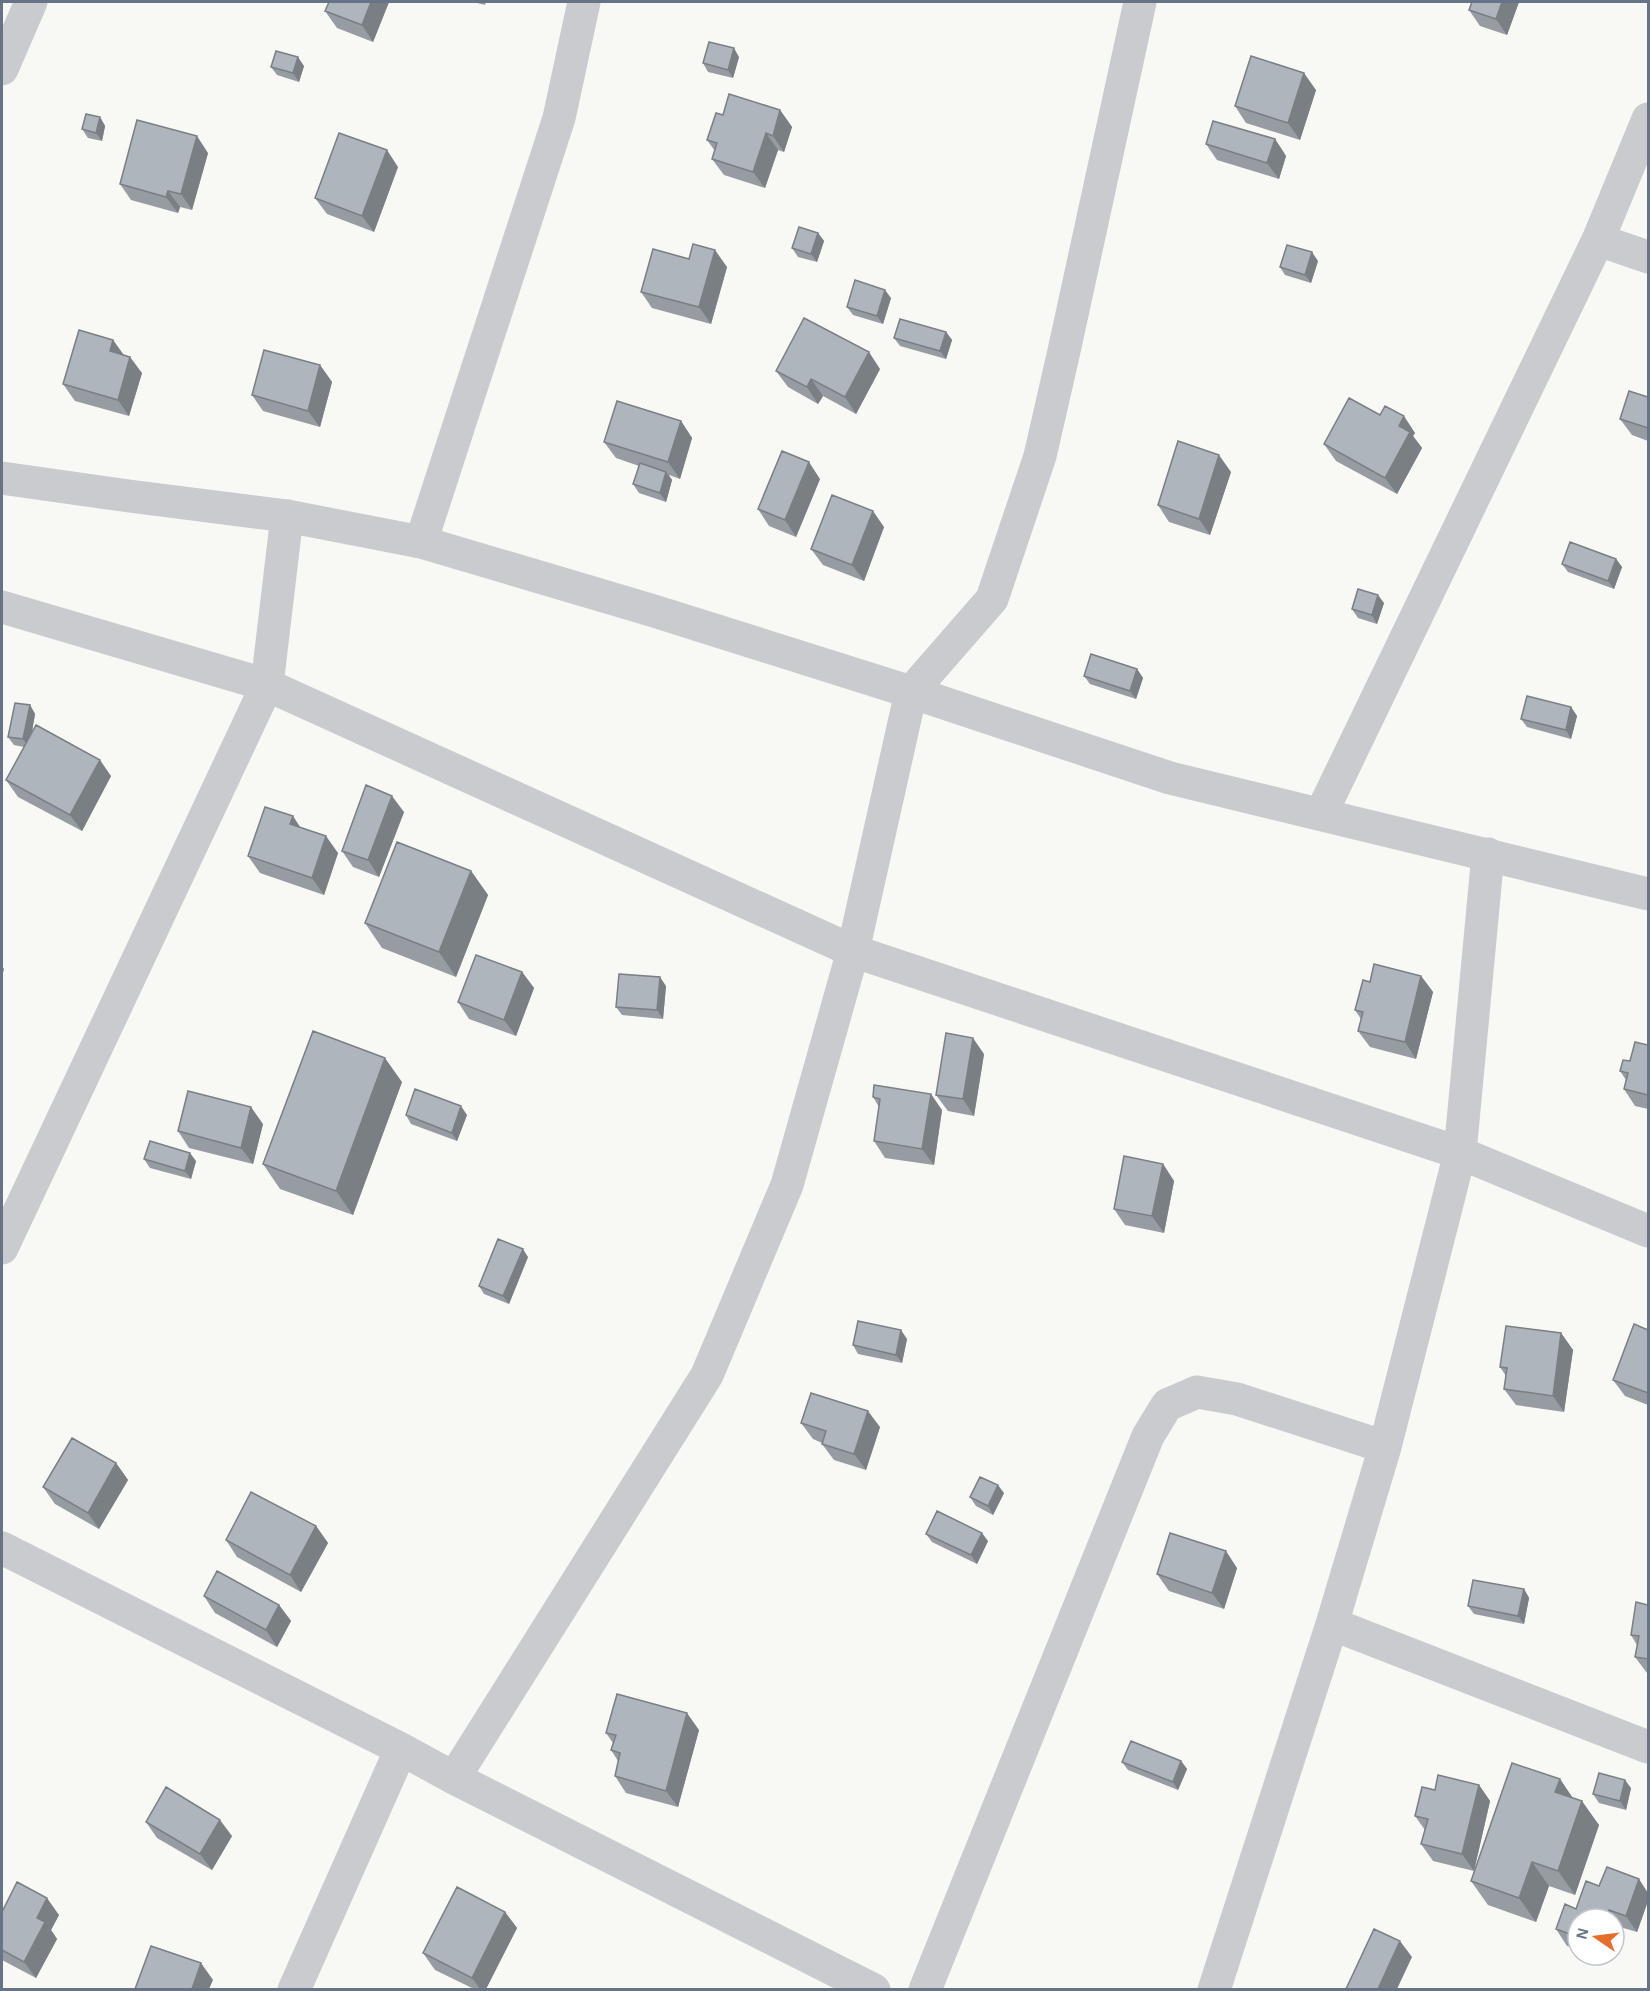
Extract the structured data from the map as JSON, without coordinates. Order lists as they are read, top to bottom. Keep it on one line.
{"north":"left"}
